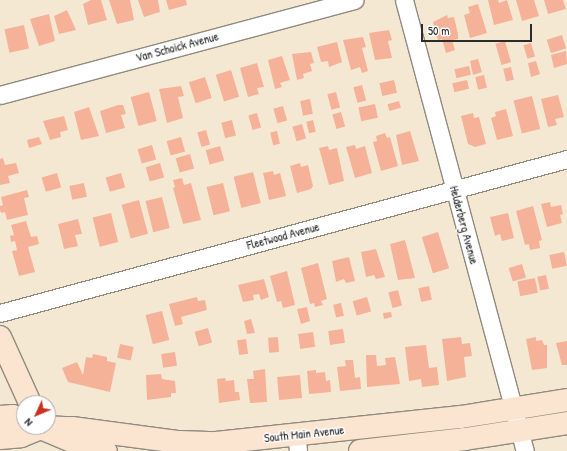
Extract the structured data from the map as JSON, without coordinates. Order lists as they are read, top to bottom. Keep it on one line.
{"streets":{"street":["Van Schoick Avenue","Helderberg Avenue","Fleetwood Avenue","South Main Avenue"]},"crossings":[["Helderberg Avenue","Fleetwood Avenue"],["Helderberg Avenue","South Main Avenue"]],"scale_bar":"50 m","north":"bottom left"}
